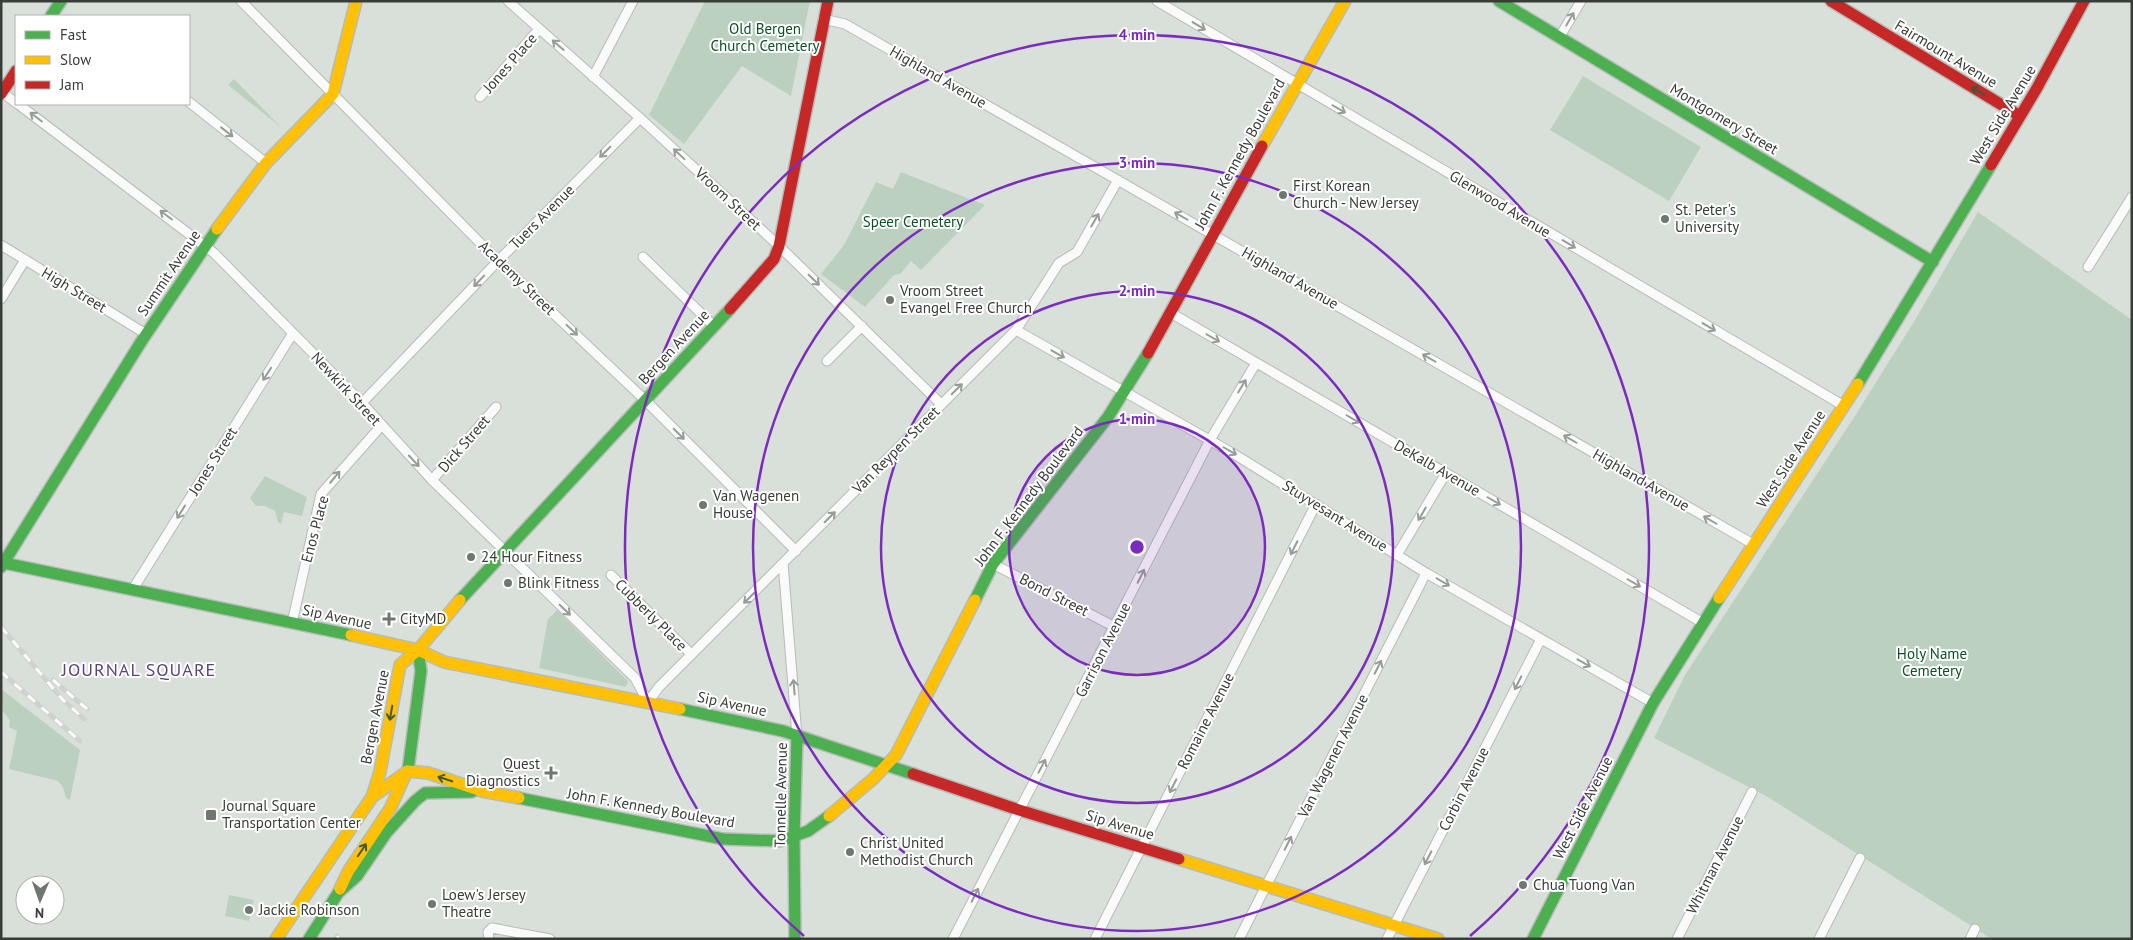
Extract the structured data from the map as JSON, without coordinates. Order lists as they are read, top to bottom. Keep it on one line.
{"streets":{"street":["Fairmount Avenue","Jones Place","Highland Avenue","West Side Avenue","Montgomery Street","John F. Kennedy Boulevard","Vroom Street","Glenwood Avenue","Tuers Avenue","Summit Avenue","Academy Street","High Street","Bergen Avenue","Newkirk Street","Dick Street","Van Reypen Street","Jones Street","DeKalb Avenue","Stuyvesant Avenue","Enos Place","Bond Street","Cubberly Place","Sip Avenue","Garrison Avenue","Romaine Avenue","Van Wagenen Avenue","Corbin Avenue","Tonnelle Avenue","Whitman Avenue"]},"crossings":[["Fairmount Avenue","West Side Avenue"],["Jones Place","Vroom Street"],["Highland Avenue","West Side Avenue"],["Highland Avenue","John F. Kennedy Boulevard"],["Highland Avenue","Bergen Avenue"],["Highland Avenue","Van Reypen Street"],["West Side Avenue","Montgomery Street"],["West Side Avenue","Glenwood Avenue"],["West Side Avenue","DeKalb Avenue"],["West Side Avenue","Stuyvesant Avenue"],["John F. Kennedy Boulevard","Glenwood Avenue"],["John F. Kennedy Boulevard","DeKalb Avenue"],["John F. Kennedy Boulevard","Stuyvesant Avenue"],["John F. Kennedy Boulevard","Bond Street"],["John F. Kennedy Boulevard","Sip Avenue"],["John F. Kennedy Boulevard","Tonnelle Avenue"],["Vroom Street","Tuers Avenue"],["Vroom Street","Bergen Avenue"],["Vroom Street","Van Reypen Street"],["Tuers Avenue","Academy Street"],["Tuers Avenue","Newkirk Street"],["Summit Avenue","Academy Street"],["Summit Avenue","High Street"],["Summit Avenue","Newkirk Street"],["Summit Avenue","Sip Avenue"],["Academy Street","Bergen Avenue"],["Academy Street","Van Reypen Street"],["Bergen Avenue","Newkirk Street"],["Bergen Avenue","Sip Avenue"],["Newkirk Street","Dick Street"],["Newkirk Street","Van Reypen Street"],["Newkirk Street","Jones Street"],["Newkirk Street","Enos Place"],["Newkirk Street","Sip Avenue"],["Van Reypen Street","Stuyvesant Avenue"],["Van Reypen Street","Cubberly Place"],["Van Reypen Street","Sip Avenue"],["Van Reypen Street","Tonnelle Avenue"],["Jones Street","Sip Avenue"],["DeKalb Avenue","Garrison Avenue"],["Stuyvesant Avenue","Garrison Avenue"],["Stuyvesant Avenue","Romaine Avenue"],["Stuyvesant Avenue","Van Wagenen Avenue"],["Stuyvesant Avenue","Corbin Avenue"],["Enos Place","Sip Avenue"],["Bond Street","Garrison Avenue"],["Sip Avenue","Garrison Avenue"],["Sip Avenue","Romaine Avenue"],["Sip Avenue","Van Wagenen Avenue"],["Sip Avenue","Corbin Avenue"],["Sip Avenue","Tonnelle Avenue"]],"one_way":["Fairmount Avenue","Highland Avenue","Glenwood Avenue","Tuers Avenue","Academy Street","Jones Street","DeKalb Avenue","Stuyvesant Avenue","Enos Place","Garrison Avenue","Romaine Avenue","Van Wagenen Avenue","Corbin Avenue","Tonnelle Avenue"],"districts":["JOURNAL SQUARE"],"parks":["Old Bergen Church Cemetery","Speer Cemetery","Holy Name Cemetery"],"places":{"other":["First Korean Church - New Jersey","St. Peter's University","Vroom Street Evangel Free Church","Van Wagenen House","24 Hour Fitness","Blink Fitness","Christ United Methodist Church","Chua Tuong Van","Loew's Jersey Theatre","Jackie Robinson"],"health":["CityMD","Quest Diagnostics"],"transit":["Journal Square Transportation Center"]},"legend":["Fast","Slow","Jam"],"north":"bottom","rings":["4 min","3 min","2 min","1 min"]}
